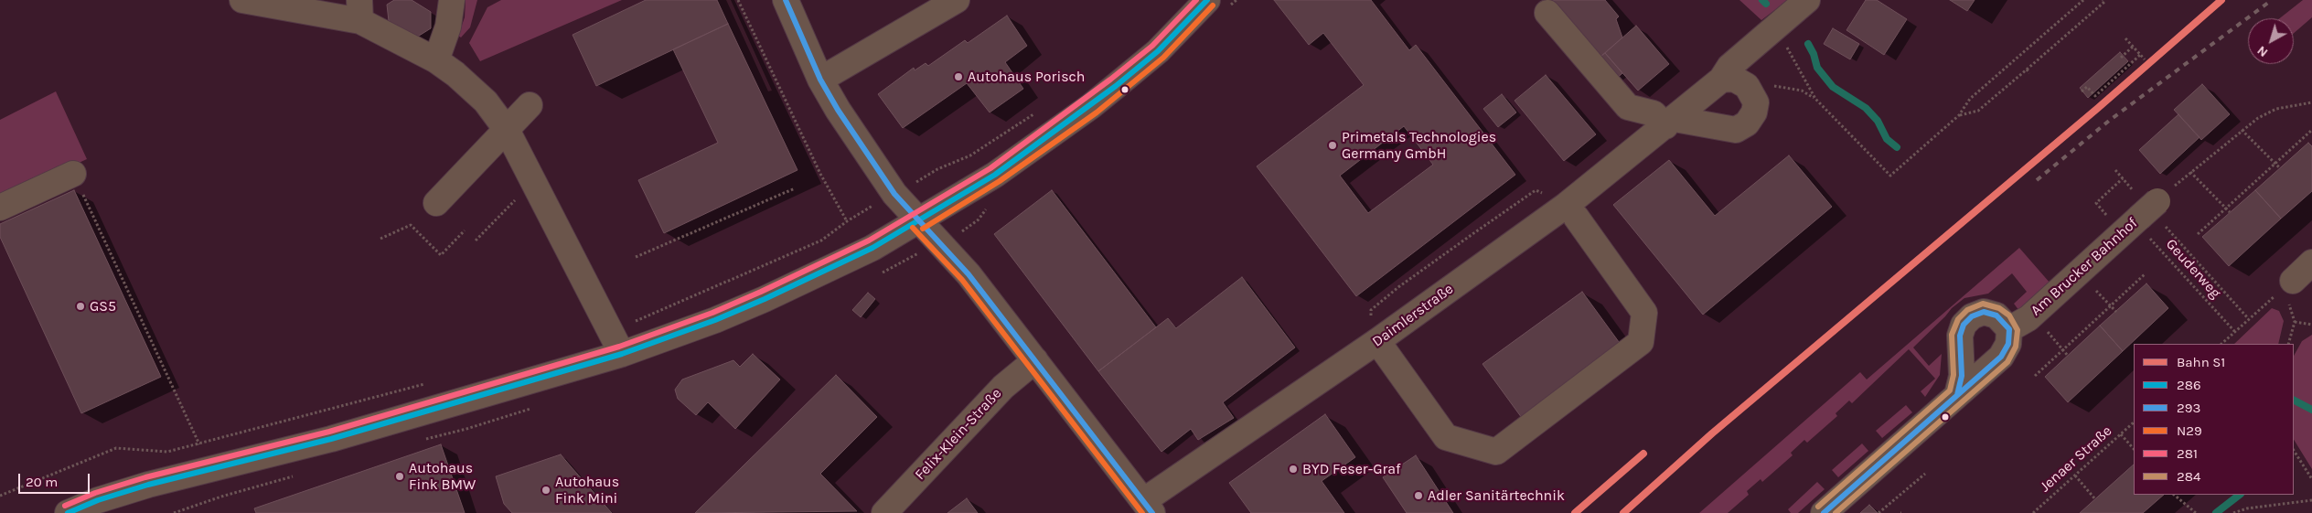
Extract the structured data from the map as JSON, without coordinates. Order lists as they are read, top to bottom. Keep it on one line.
{"streets":{"street":["Am Brucker Bahnhof","Daimlerstraße","Felix-Klein-Straße"],"path":["Geuderweg","Jenaer Straße"]},"crossings":[["Am Brucker Bahnhof","Geuderweg"]],"places":["Autohaus Porisch","Primetals Technologies Germany GmbH","GS5","BYD Feser-Graf","Autohaus Fink BMW","Autohaus Fink Mini","Adler Sanitärtechnik"],"lines":["rail line S1","transit line 286","transit line 293","transit line 281","transit line N29","transit line 284"],"legend":["Bahn S1","286","293","N29","281","284"],"scale_bar":"20 m","north":"bottom left"}
